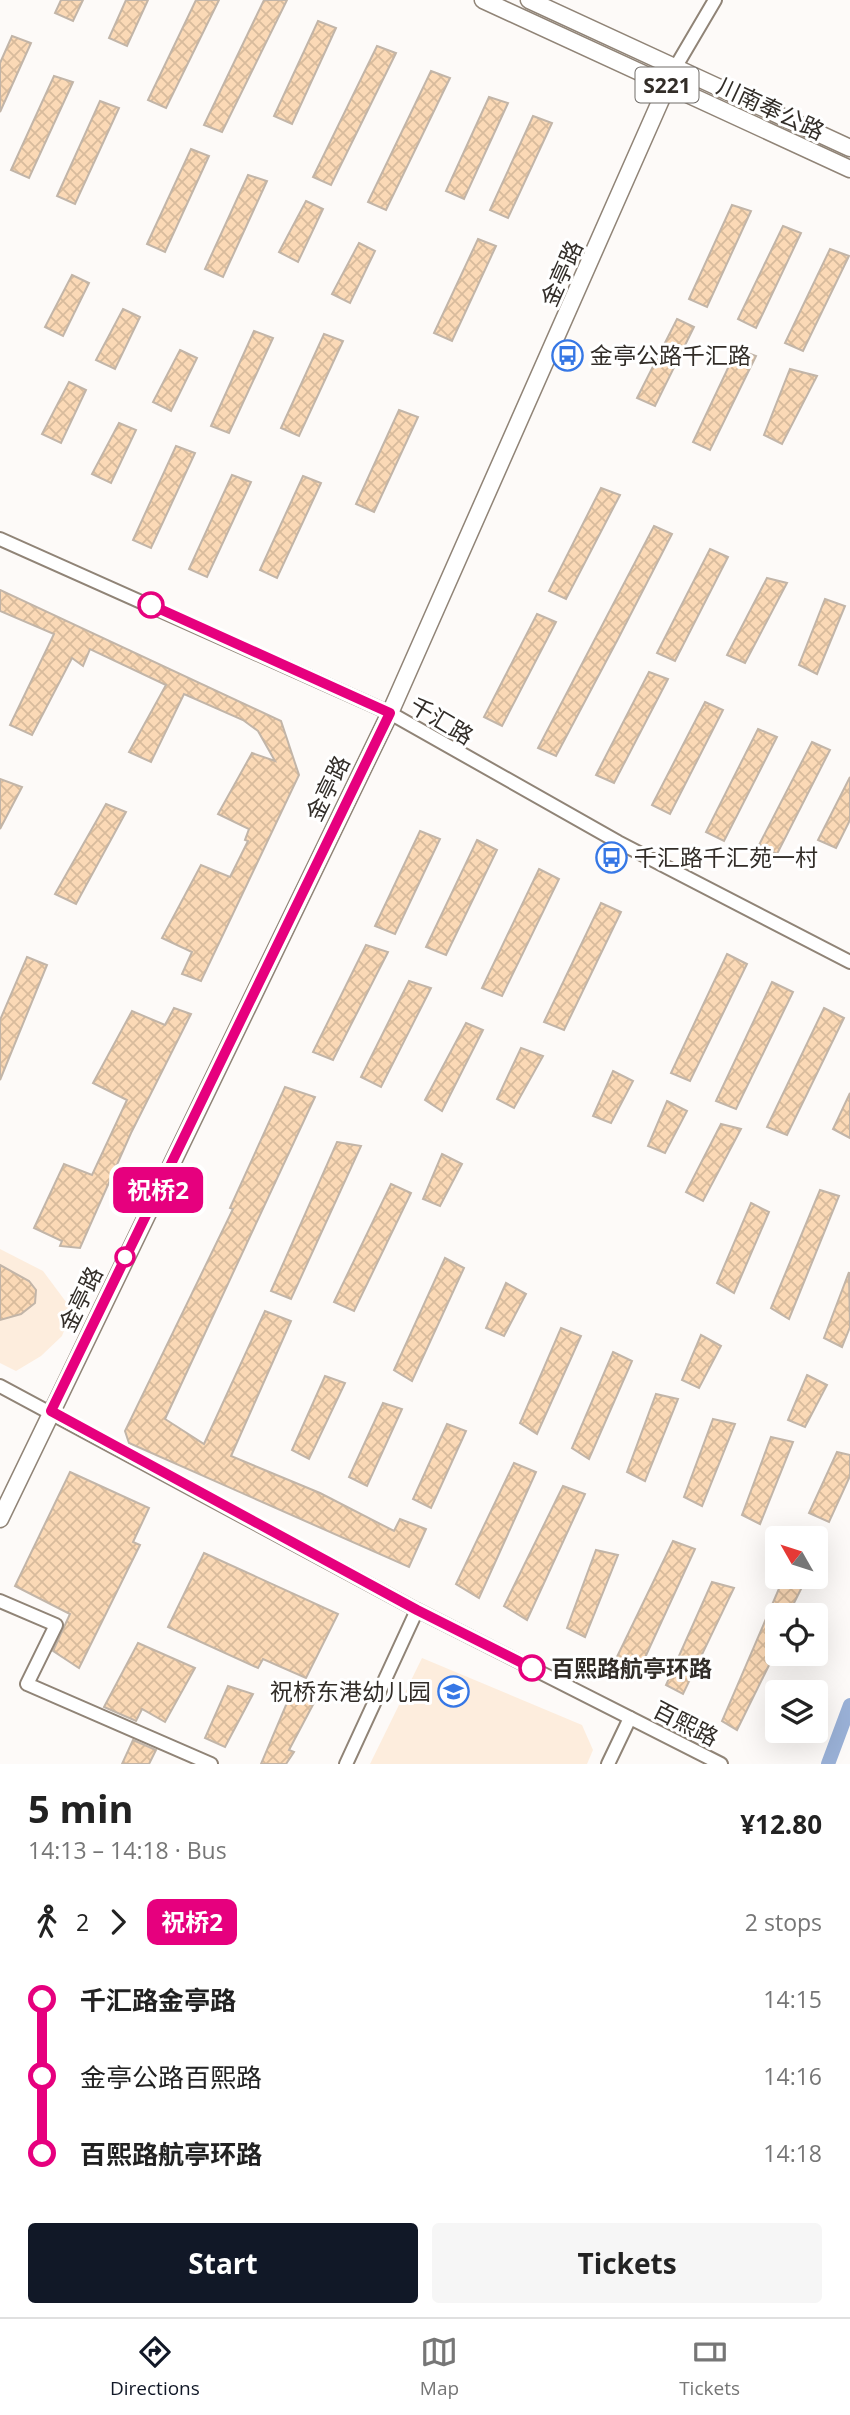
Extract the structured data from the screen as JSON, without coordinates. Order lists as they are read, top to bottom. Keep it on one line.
{"streets":{"main road":["S221","川南奉公路","金亭路"],"street":["千汇路","百熙路"]},"crossings":[["川南奉公路","金亭路"],["金亭路","千汇路"],["金亭路","百熙路"]],"places":{"bus stop":["金亭公路千汇路","千汇路千汇苑一村"],"other":["百熙路航亭环路"],"school or university":["祝桥东港幼儿园"]},"lines":["bus line 祝桥2"],"north":"top left","page":{"on_map":"祝桥2","heading":["5 min","14:13 – 14:18 · Bus","¥12.80"],"legs":["2","祝桥2","2 stops"],"list":[{"name":"千汇路金亭路","value":"14:15"},{"name":"金亭公路百熙路","value":"14:16"},{"name":"百熙路航亭环路","value":"14:18"}],"buttons":["Start","Tickets"],"tabs":["Directions","Map","Tickets"]}}
